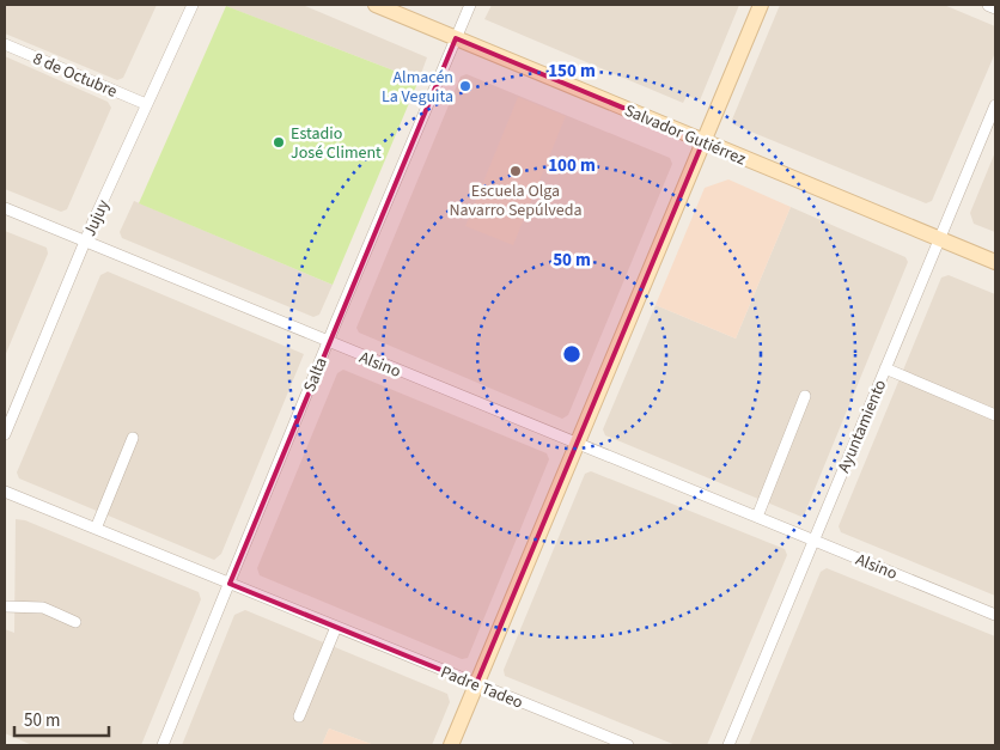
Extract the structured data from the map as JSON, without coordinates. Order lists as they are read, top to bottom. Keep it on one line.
{"streets":{"main road":["Salvador Gutiérrez"],"street":["8 de Octubre","Jujuy","Alsino","Salta","Ayuntamiento","Padre Tadeo"]},"crossings":[["8 de Octubre","Jujuy"],["Salvador Gutiérrez","Salta"],["Salvador Gutiérrez","Ayuntamiento"],["Jujuy","Alsino"],["Alsino","Salta"],["Alsino","Ayuntamiento"],["Salta","Padre Tadeo"]],"places":["Almacén La Veguita","Estadio José Climent","Escuela Olga Navarro Sepúlveda"],"scale_bar":"50 m","rings":["150 m","100 m","50 m"]}
